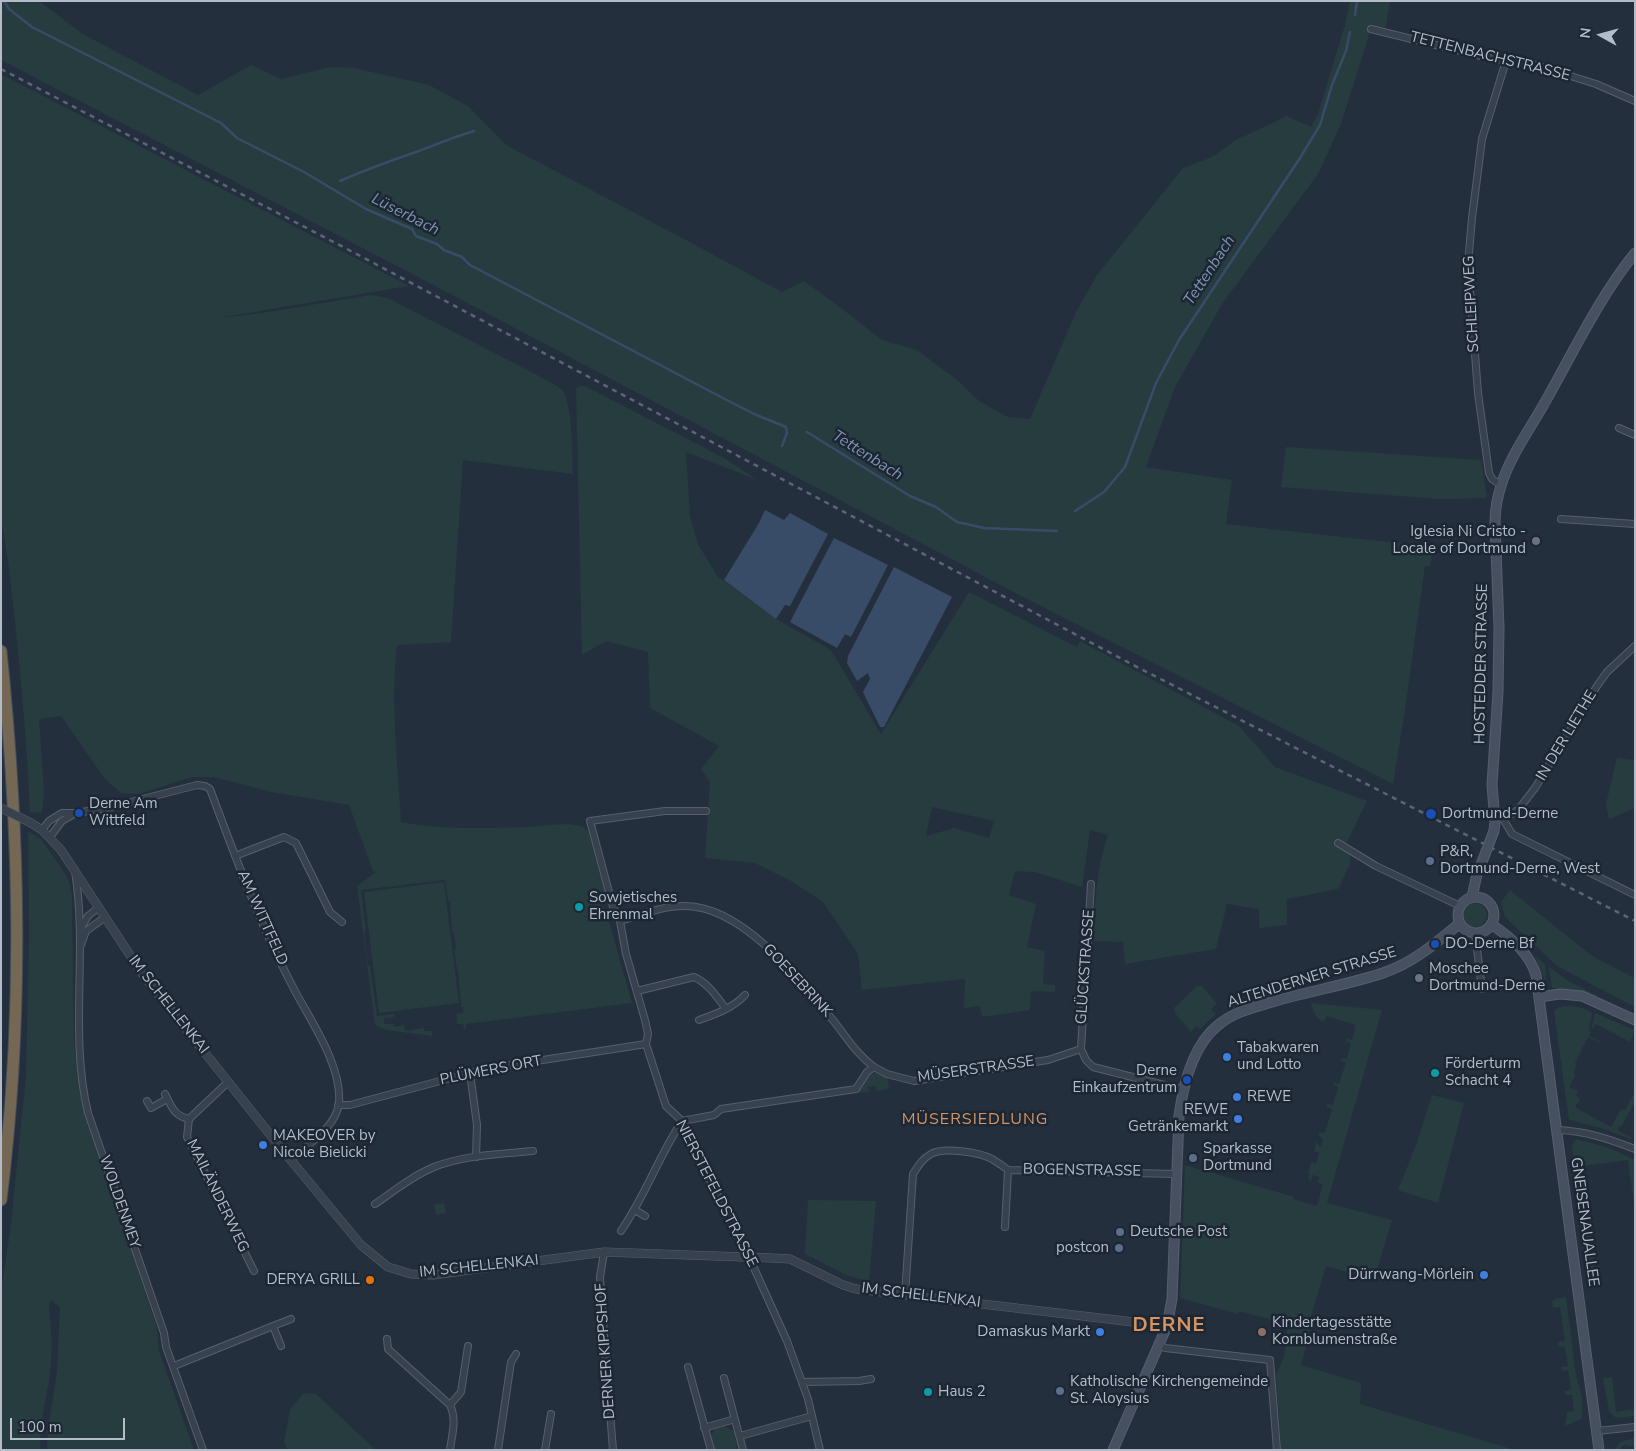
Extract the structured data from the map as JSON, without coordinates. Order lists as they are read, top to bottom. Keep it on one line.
{"streets":{"main road":["HOSTEDDER STRASSE","ALTENDERNER STRASSE","GNEISENAUALLEE"],"street":["TETTENBACHSTRASSE","SCHLEIPWEG","IN DER LIETHE","AM WITTFELD","GLÜCKSTRASSE","GOESEBRINK","IM SCHELLENKAI","MÜSERSTRASSE","PLÜMERS ORT","BOGENSTRASSE","NIERSTEFELDSTRASSE","MAILÄNDERWEG","WOLDENMEY","DERNER KIPPSHOF"]},"crossings":[["TETTENBACHSTRASSE","SCHLEIPWEG"],["SCHLEIPWEG","HOSTEDDER STRASSE"],["HOSTEDDER STRASSE","IN DER LIETHE"],["HOSTEDDER STRASSE","ALTENDERNER STRASSE"],["HOSTEDDER STRASSE","GNEISENAUALLEE"],["AM WITTFELD","IM SCHELLENKAI"],["AM WITTFELD","PLÜMERS ORT"],["GLÜCKSTRASSE","MÜSERSTRASSE"],["ALTENDERNER STRASSE","IM SCHELLENKAI"],["ALTENDERNER STRASSE","BOGENSTRASSE"],["ALTENDERNER STRASSE","GNEISENAUALLEE"],["GOESEBRINK","MÜSERSTRASSE"],["GOESEBRINK","NIERSTEFELDSTRASSE"],["IM SCHELLENKAI","BOGENSTRASSE"],["IM SCHELLENKAI","NIERSTEFELDSTRASSE"],["IM SCHELLENKAI","MAILÄNDERWEG"],["IM SCHELLENKAI","WOLDENMEY"],["IM SCHELLENKAI","DERNER KIPPSHOF"],["PLÜMERS ORT","NIERSTEFELDSTRASSE"]],"districts":["MÜSERSIEDLUNG","DERNE"],"water":["Lüserbach","Tettenbach"],"places":["Iglesia Ni Cristo - Locale of Dortmund","Derne Am Wittfeld","Dortmund-Derne","P&R, Dortmund-Derne, West","Sowjetisches Ehrenmal","DO-Derne Bf","Moschee Dortmund-Derne","Tabakwaren und Lotto","Förderturm Schacht 4","Derne Einkaufzentrum","REWE","REWE Getränkemarkt","MAKEOVER by Nicole Bielicki","Sparkasse Dortmund","Deutsche Post","postcon","Dürrwang-Mörlein","DERYA GRILL","Damaskus Markt","Kindertagesstätte Kornblumenstraße","Katholische Kirchengemeinde St. Aloysius","Haus 2"],"scale_bar":"100 m","north":"left"}
